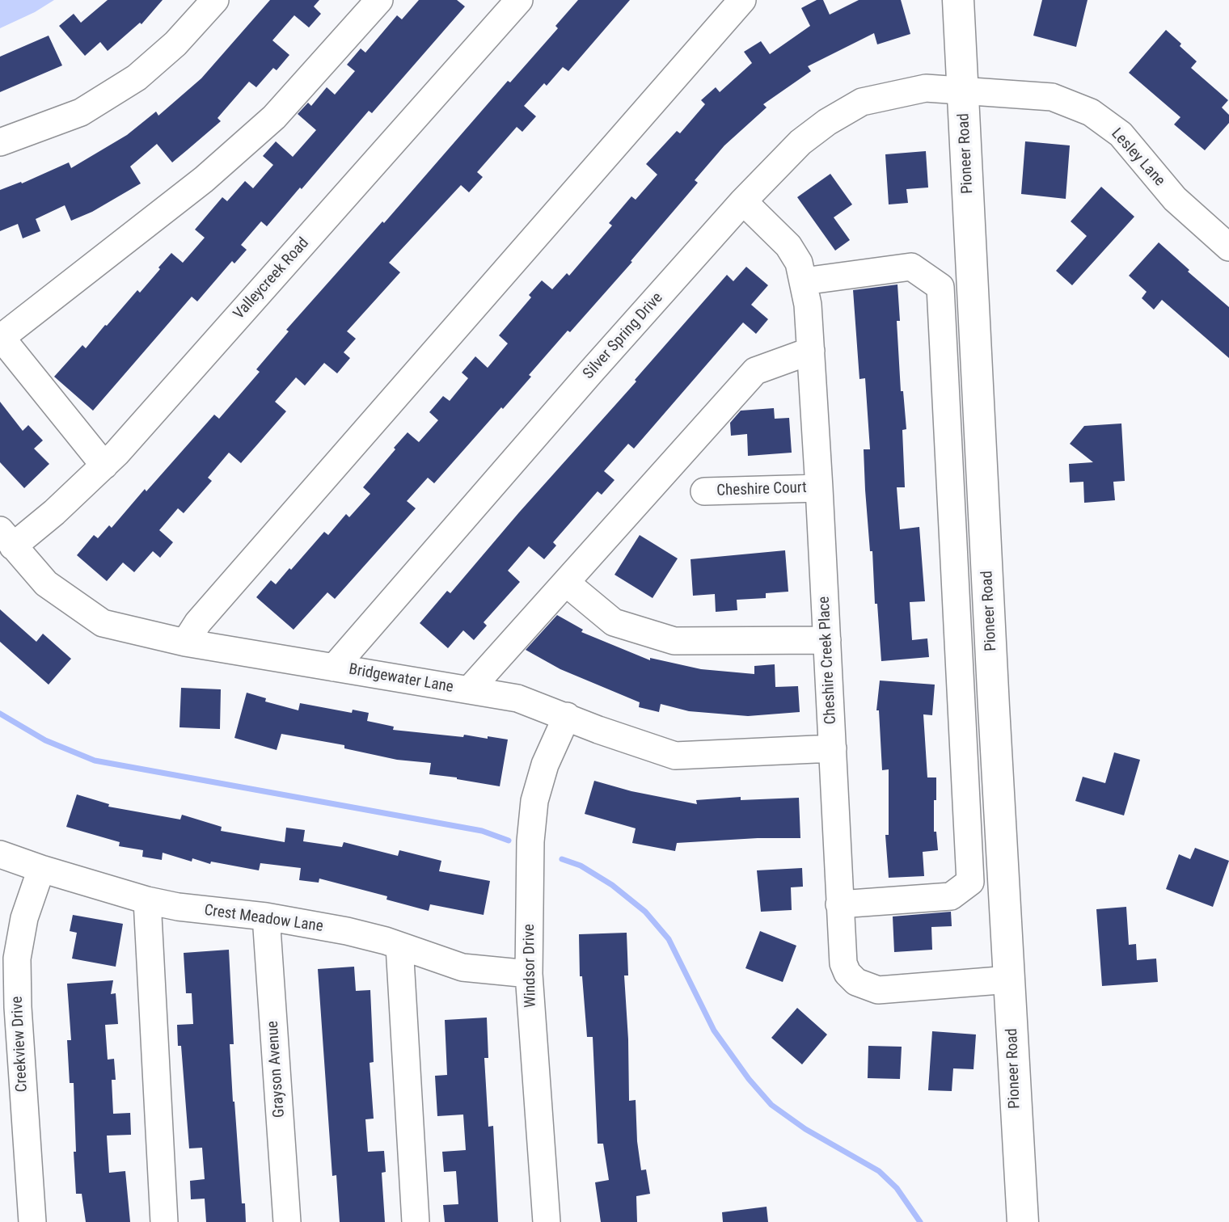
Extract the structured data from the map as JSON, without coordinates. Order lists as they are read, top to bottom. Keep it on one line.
{"streets":{"main road":["Pioneer Road"],"street":["Lesley Lane","Valleycreek Road","Silver Spring Drive","Cheshire Court","Cheshire Creek Place","Bridgewater Lane","Crest Meadow Lane","Windsor Drive","Creekview Drive","Grayson Avenue"]},"crossings":[["Pioneer Road","Lesley Lane"],["Pioneer Road","Silver Spring Drive"],["Pioneer Road","Cheshire Creek Place"],["Lesley Lane","Silver Spring Drive"],["Valleycreek Road","Bridgewater Lane"],["Silver Spring Drive","Cheshire Creek Place"],["Silver Spring Drive","Bridgewater Lane"],["Cheshire Court","Cheshire Creek Place"],["Cheshire Creek Place","Bridgewater Lane"],["Bridgewater Lane","Windsor Drive"],["Crest Meadow Lane","Windsor Drive"],["Crest Meadow Lane","Creekview Drive"],["Crest Meadow Lane","Grayson Avenue"]]}
